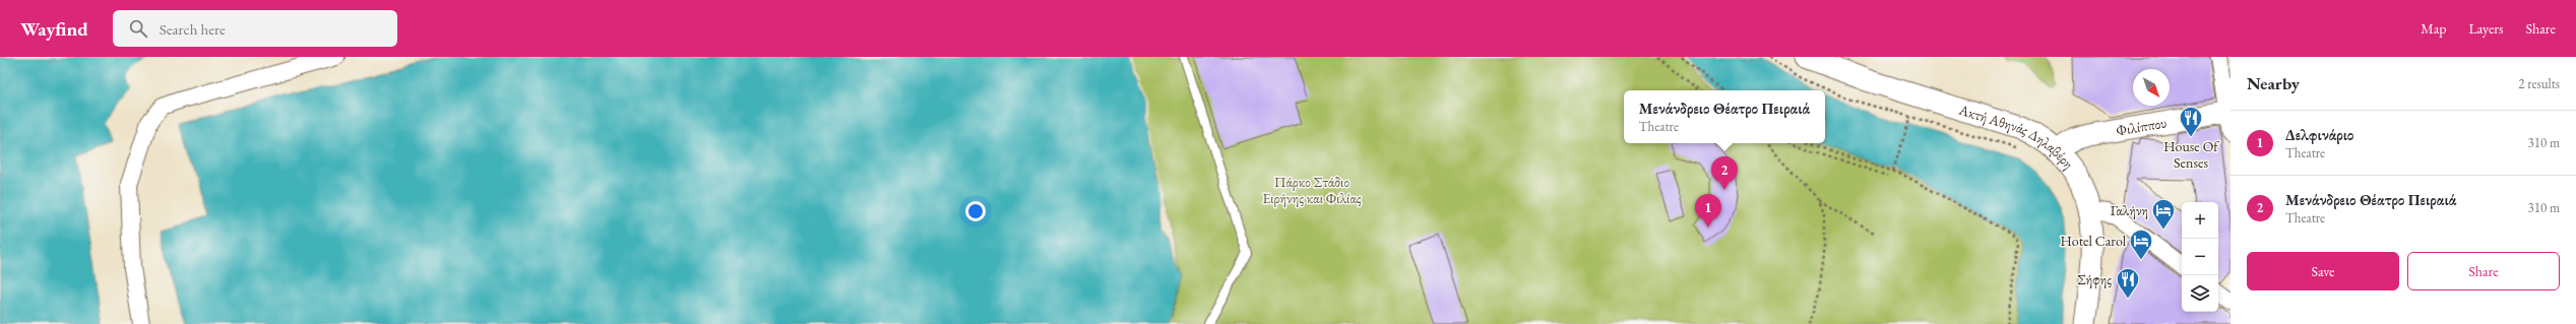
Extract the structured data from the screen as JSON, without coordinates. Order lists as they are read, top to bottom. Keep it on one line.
{"streets":{"street":["Φιλίππου","Ακτή Αθηνάς Δηλαβέρη"]},"crossings":[["Φιλίππου","Ακτή Αθηνάς Δηλαβέρη"]],"parks":["Πάρκο Στάδιο Ειρήνης και Φιλίας"],"places":{"restaurant":["House Of Senses","Σήφης"],"hotel":["Γαλήνη","Hotel Carol"]},"north":"bottom right","page":{"header":"Wayfind","search":"Search here","nav":["Map","Layers","Share"],"heading":["Nearby","2 results"],"popup":["Μενάνδρειο Θέατρο Πειραιά","Theatre"],"list":[{"mark":"1","name":"Δελφινάριο","note":"Theatre","value":"310 m"},{"mark":"2","name":"Μενάνδρειο Θέατρο Πειραιά","note":"Theatre","value":"310 m"}],"pins":["2","1"],"map_buttons":["+","−"],"buttons":["Save","Share"]}}
